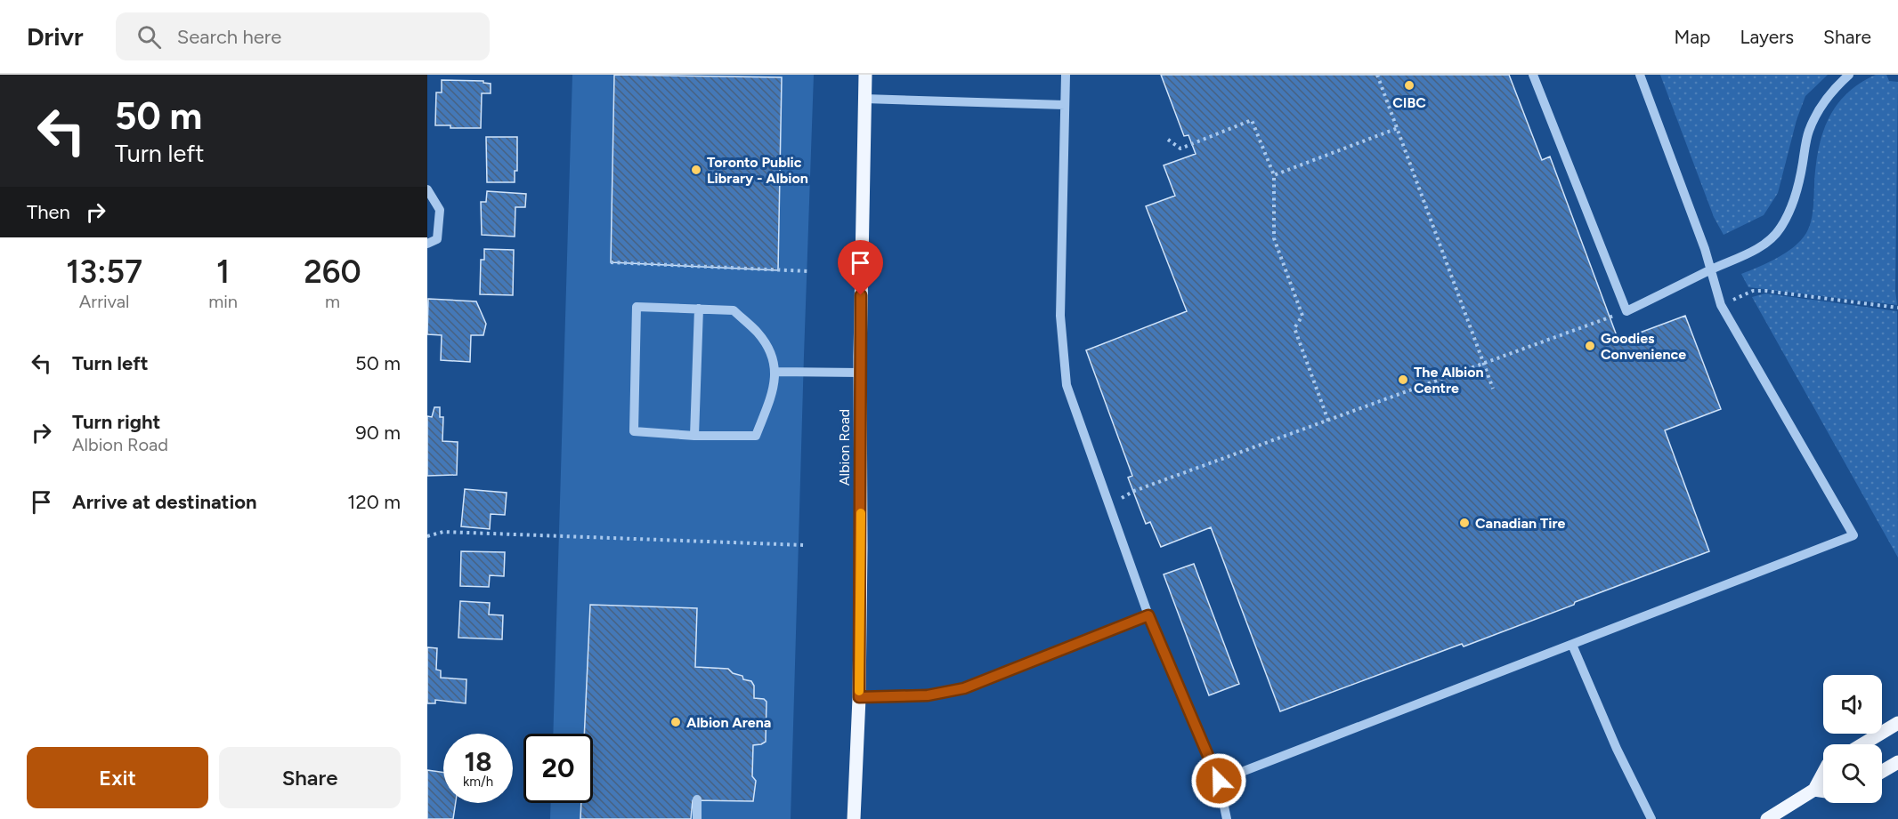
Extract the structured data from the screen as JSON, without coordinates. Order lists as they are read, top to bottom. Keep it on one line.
{"streets":{"main road":["Albion Road"]},"places":["CIBC","Toronto Public Library - Albion","Goodies Convenience","The Albion Centre","Canadian Tire","Albion Arena"],"page":{"header":"Drivr","search":"Search here","nav":["Map","Layers","Share"],"turn":["50 m","Turn left"],"then":"Then","eta":["13:57","Arrival","1","min","260","m"],"list":[{"name":"Turn left","value":"50 m"},{"name":"Turn right","note":"Albion Road","value":"90 m"},{"name":"Arrive at destination","value":"120 m"}],"speed":"18 km/h","limit":"20","buttons":["Exit","Share"]}}
